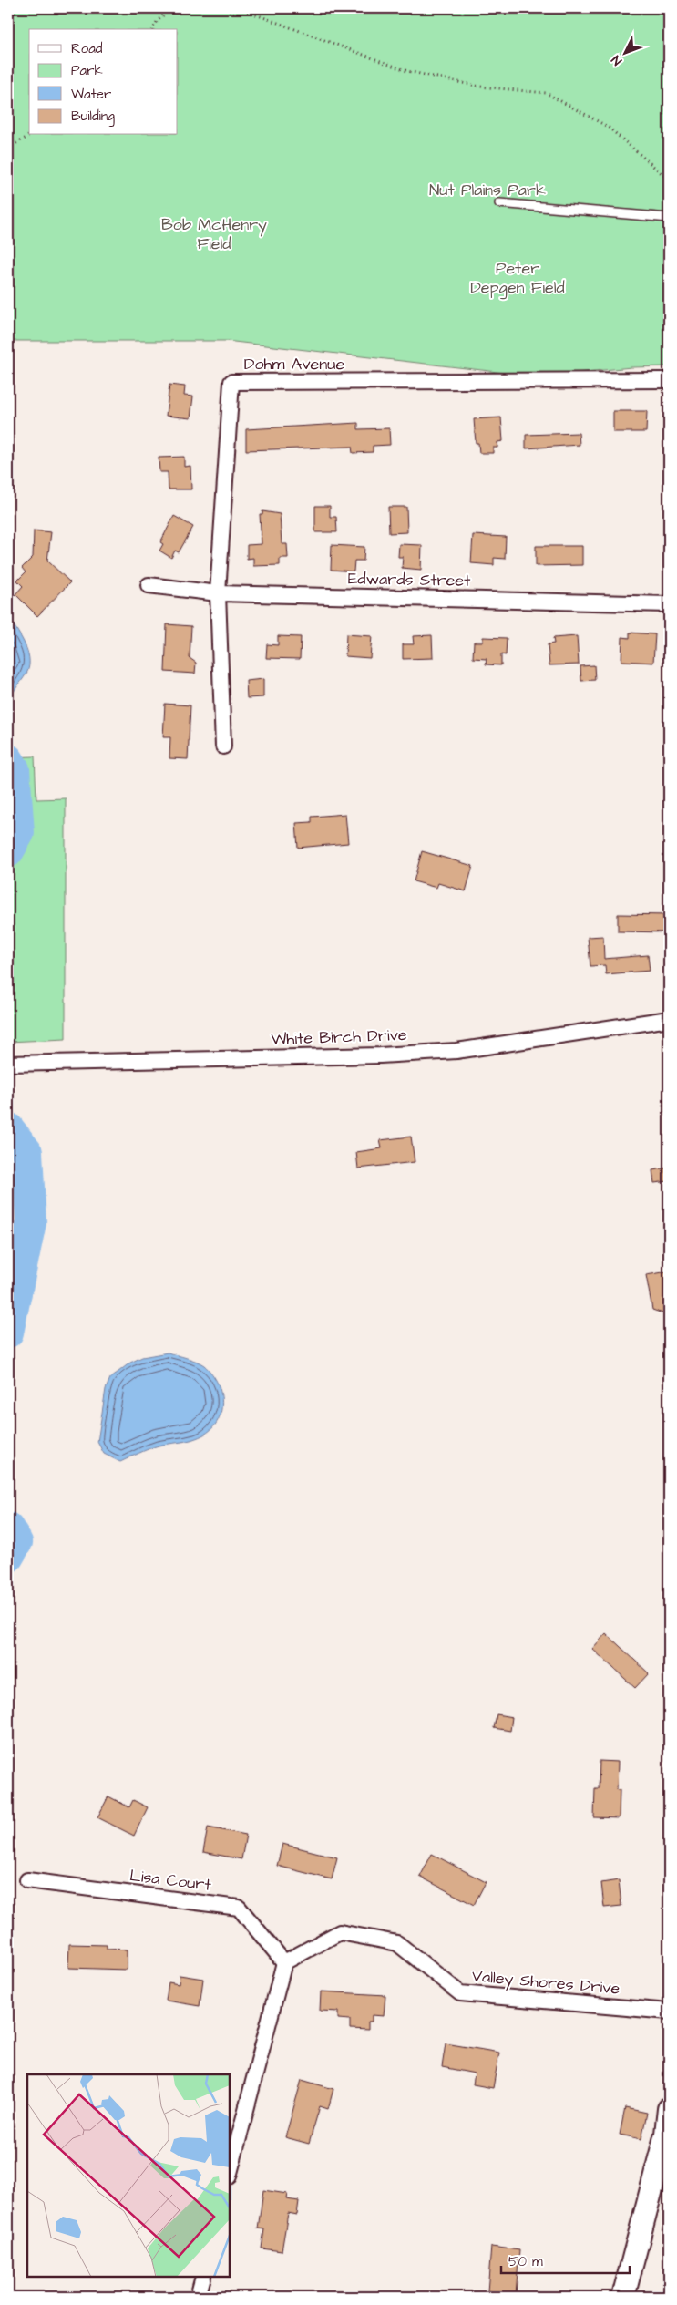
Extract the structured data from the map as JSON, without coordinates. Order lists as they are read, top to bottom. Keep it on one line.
{"streets":{"street":["Dohm Avenue","Edwards Street","White Birch Drive","Lisa Court","Valley Shores Drive"]},"crossings":[["Dohm Avenue","Edwards Street"],["Lisa Court","Valley Shores Drive"]],"parks":["Nut Plains Park","Bob McHenry Field","Peter Depgen Field"],"legend":["Road","Park","Water","Building"],"scale_bar":"50 m","north":"bottom left"}
